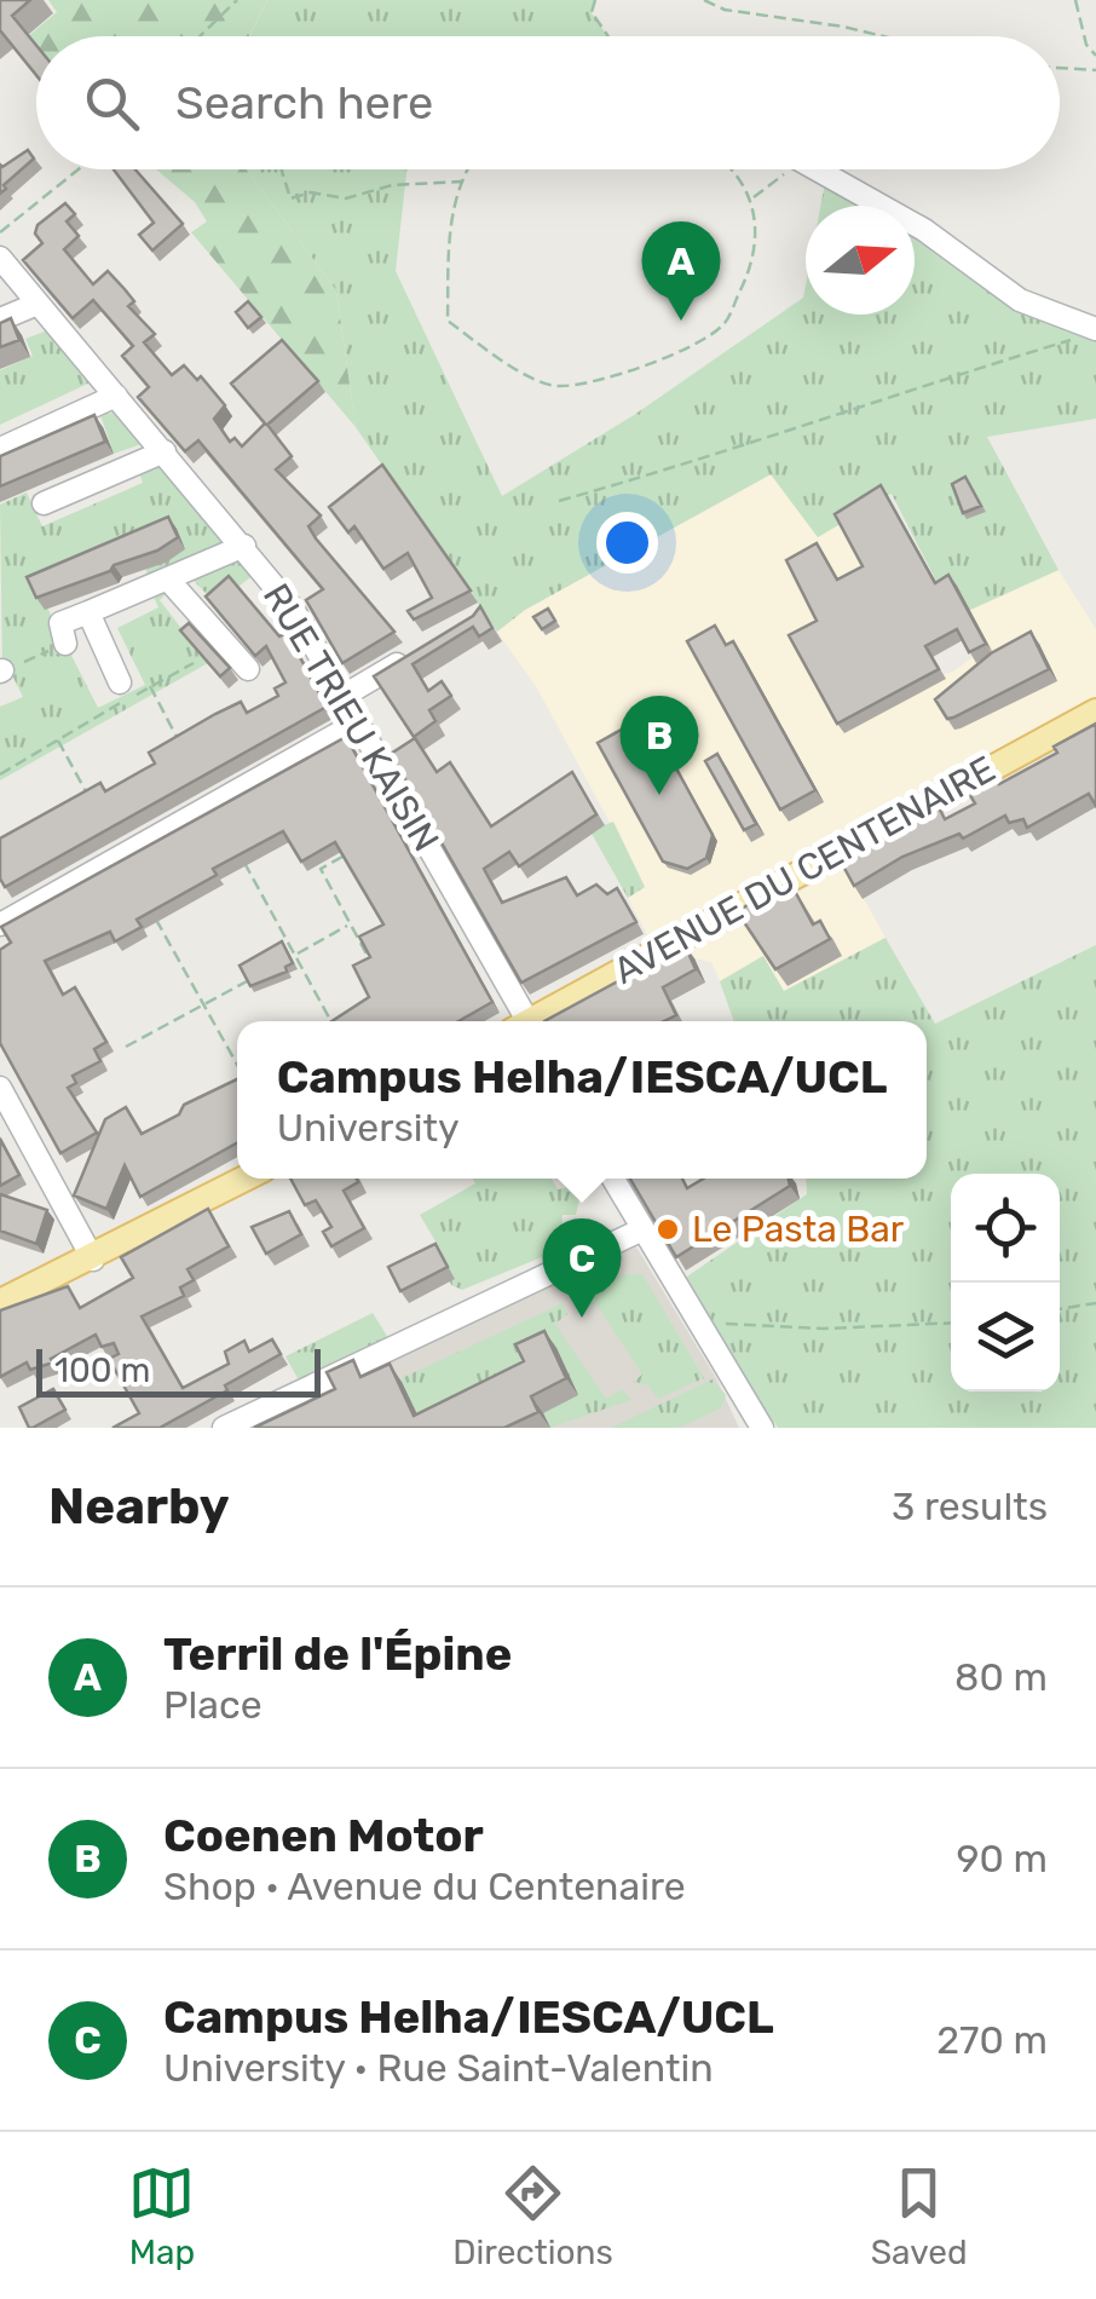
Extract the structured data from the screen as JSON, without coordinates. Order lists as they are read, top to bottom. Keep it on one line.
{"streets":{"main road":["AVENUE DU CENTENAIRE"],"street":["RUE TRIEU KAISIN"]},"places":["Le Pasta Bar"],"scale_bar":"100 m","north":"right","page":{"search":"Search here","pins":["A","B","C"],"popup":["Campus Helha/IESCA/UCL","University"],"scale":"100 m","heading":["Nearby","3 results"],"list":[{"mark":"A","name":"Terril de l'Épine","note":"Place","value":"80 m"},{"mark":"B","name":"Coenen Motor","note":"Shop · Avenue du Centenaire","value":"90 m"},{"mark":"C","name":"Campus Helha/IESCA/UCL","note":"University · Rue Saint-Valentin","value":"270 m"}],"nav":["Map","Directions","Saved"]}}
